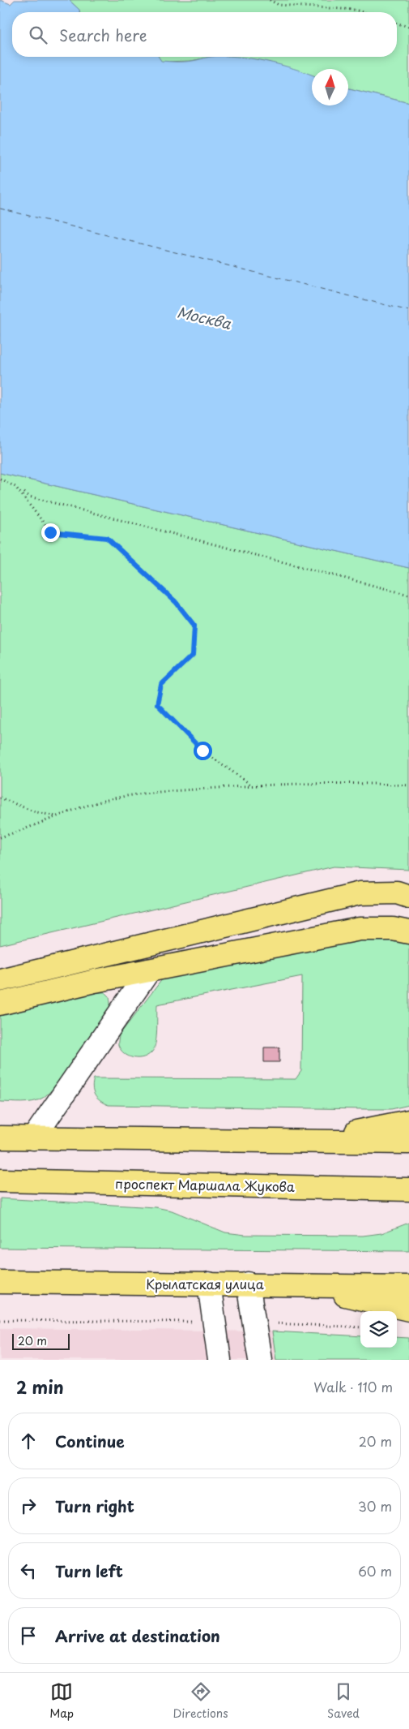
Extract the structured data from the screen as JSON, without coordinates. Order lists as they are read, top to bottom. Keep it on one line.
{"streets":{"main road":["проспект Маршала Жукова","Крылатская улица"]},"water":["Москва"],"scale_bar":"20 m","north":"top","page":{"search":"Search here","scale":"20 m","heading":["2 min","Walk · 110 m"],"list":[["Continue","20 m"],["Turn right","30 m"],["Turn left","60 m"],"Arrive at destination"],"nav":["Map","Directions","Saved"]}}
